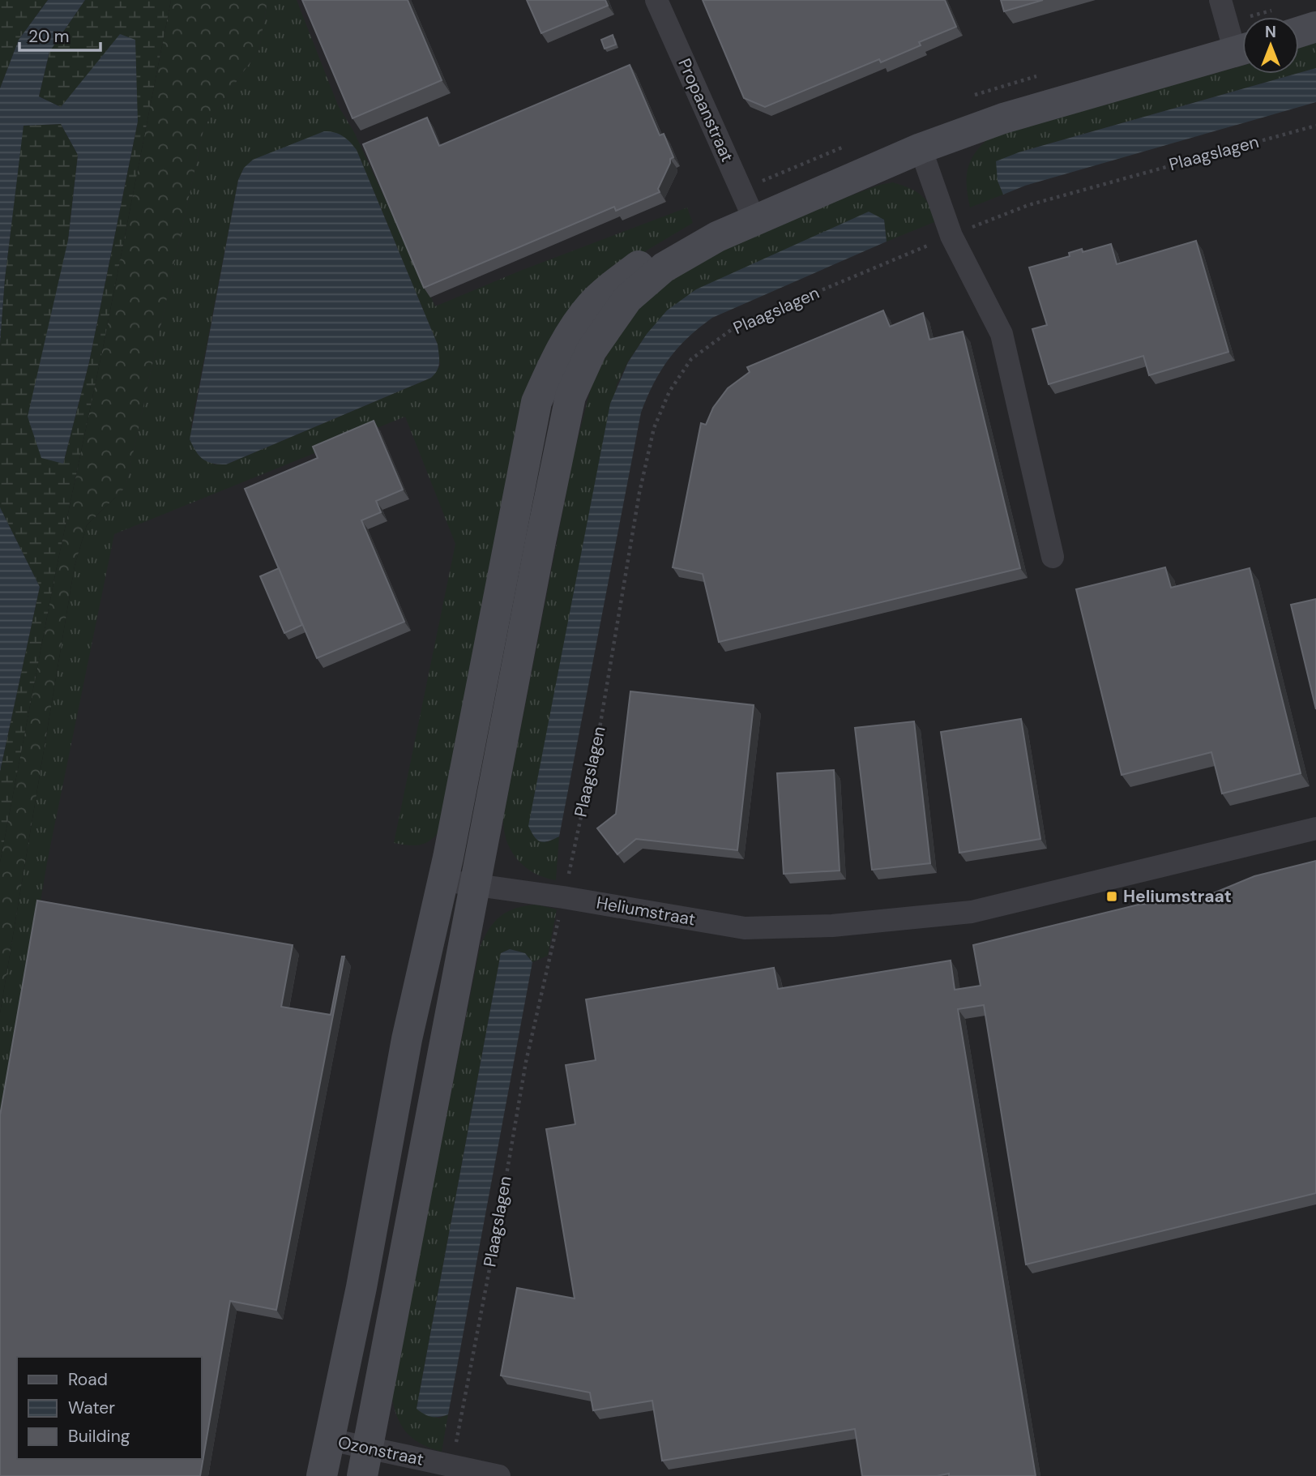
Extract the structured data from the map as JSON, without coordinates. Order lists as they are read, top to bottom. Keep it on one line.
{"streets":{"street":["Propaanstraat","Heliumstraat","Ozonstraat"],"path":["Plaagslagen"]},"crossings":[["Plaagslagen","Heliumstraat"],["Plaagslagen","Ozonstraat"]],"places":{"transit":["Heliumstraat"]},"legend":["Road","Water","Building"],"scale_bar":"20 m","north":"top"}
